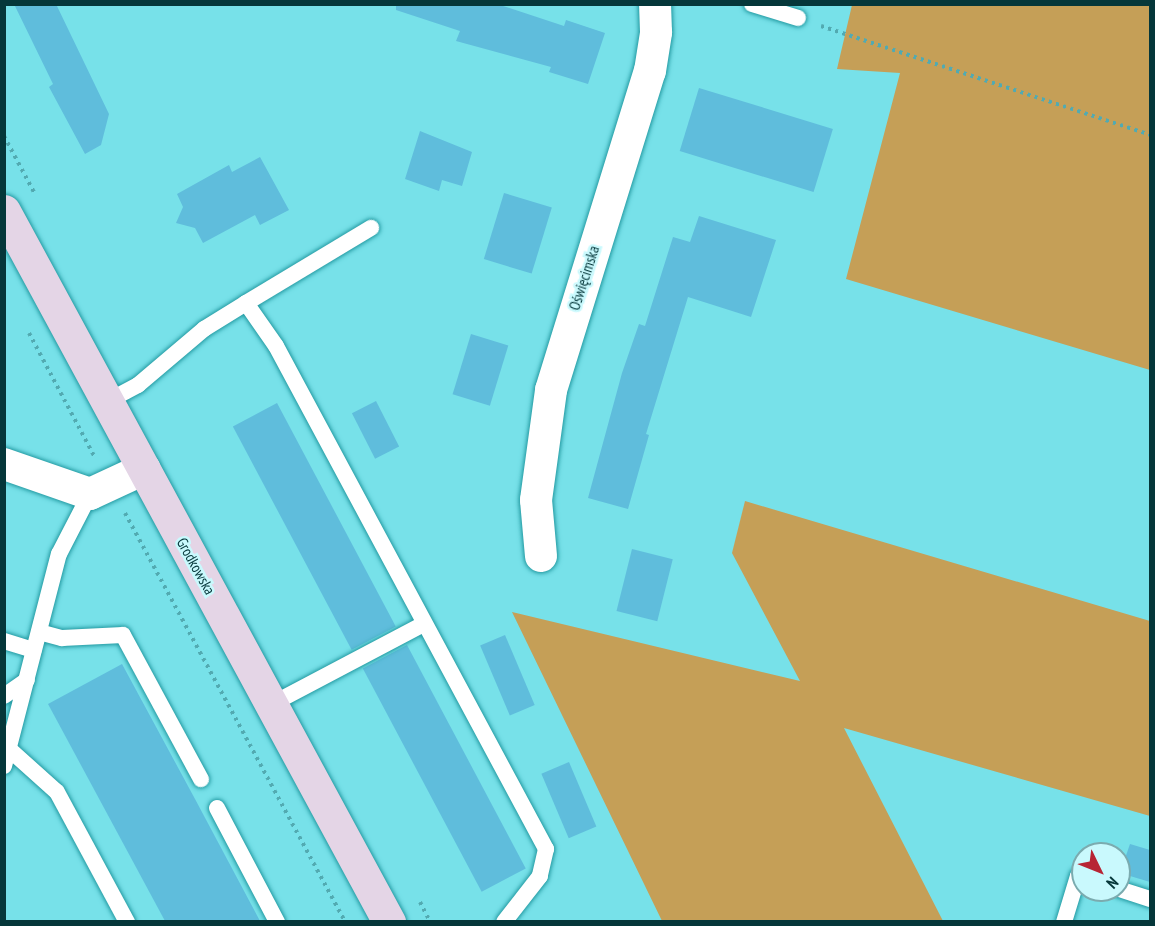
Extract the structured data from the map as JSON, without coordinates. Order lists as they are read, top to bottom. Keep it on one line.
{"streets":{"main road":["Grodkowska"],"street":["Oświęcimska"]},"north":"bottom right"}
